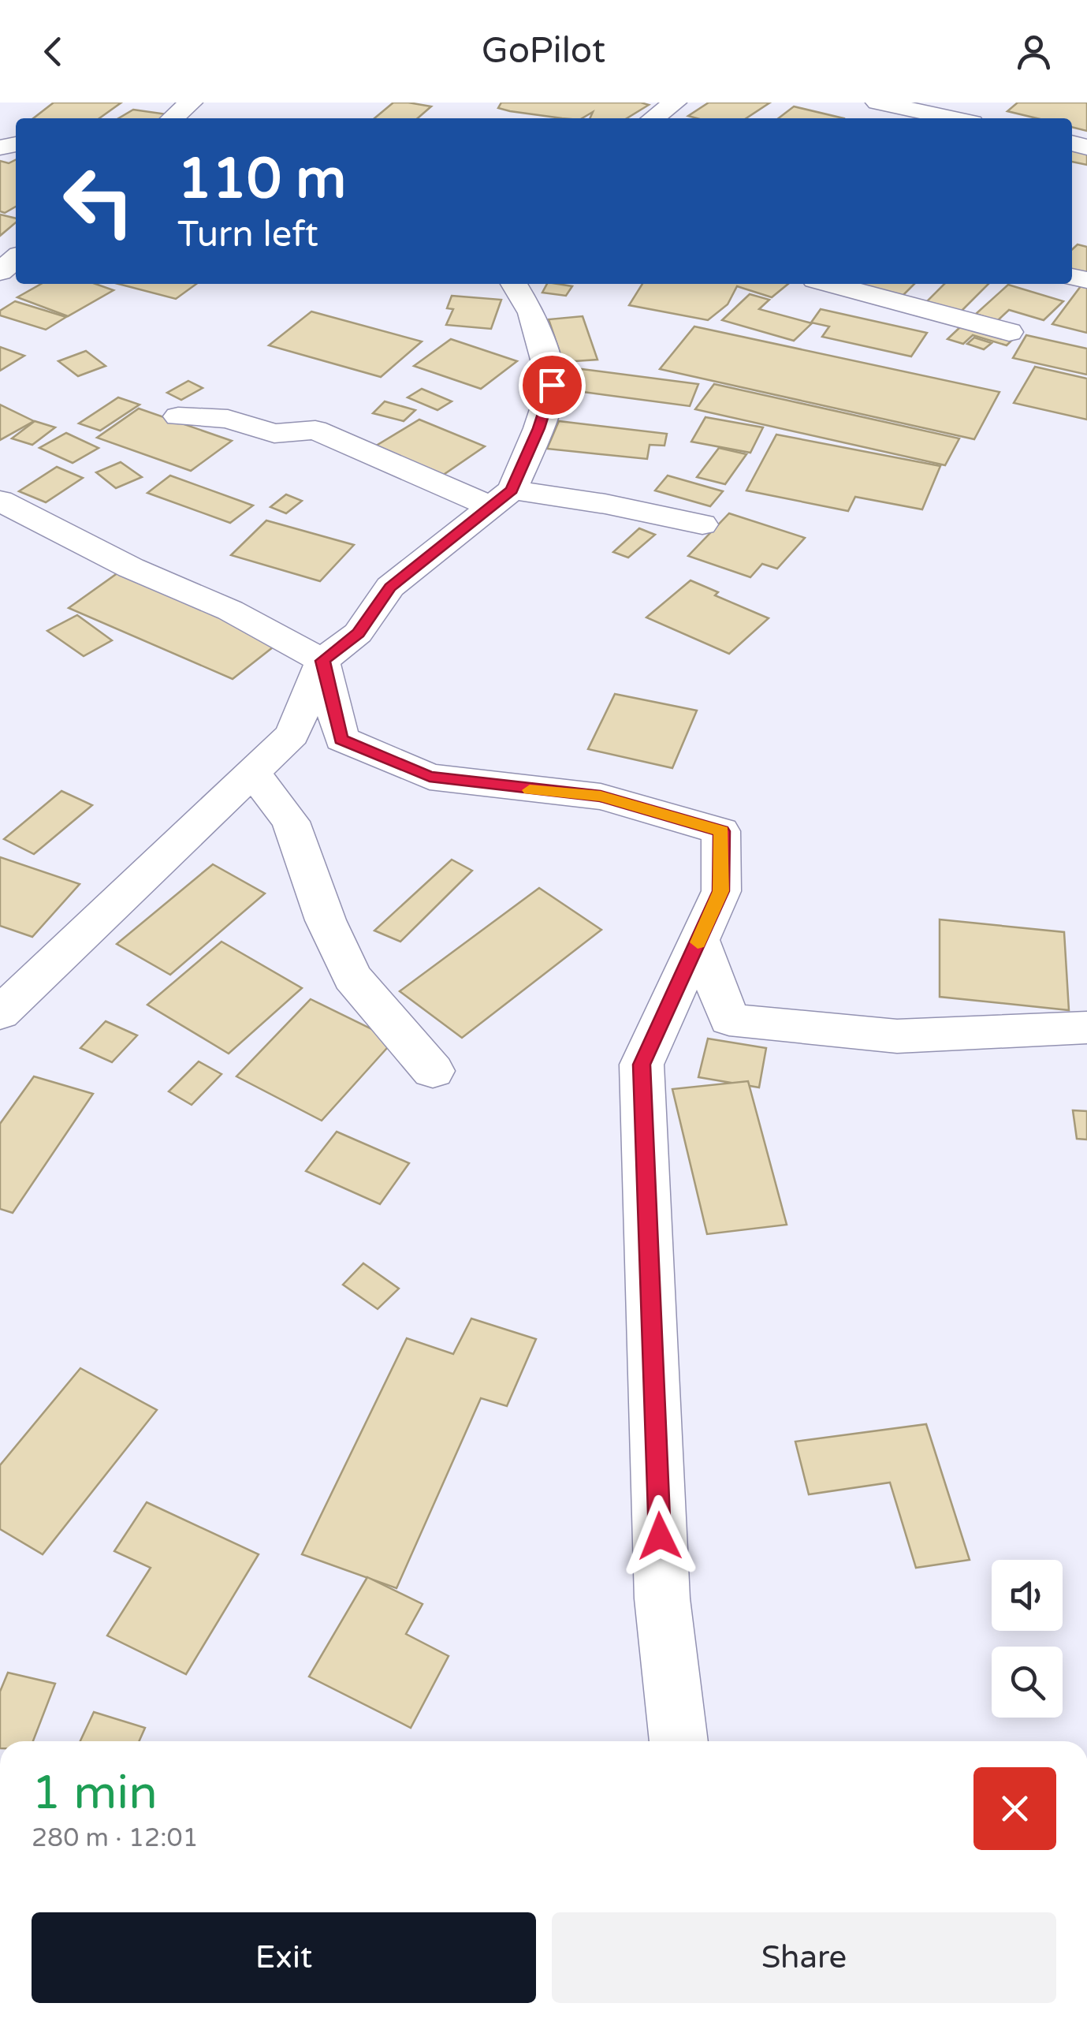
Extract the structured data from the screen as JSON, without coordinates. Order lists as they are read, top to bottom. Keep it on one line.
{"page":{"header":"GoPilot","turn":["110 m","Turn left"],"heading":["1 min","280 m · 12:01"],"buttons":["Exit","Share"]}}
